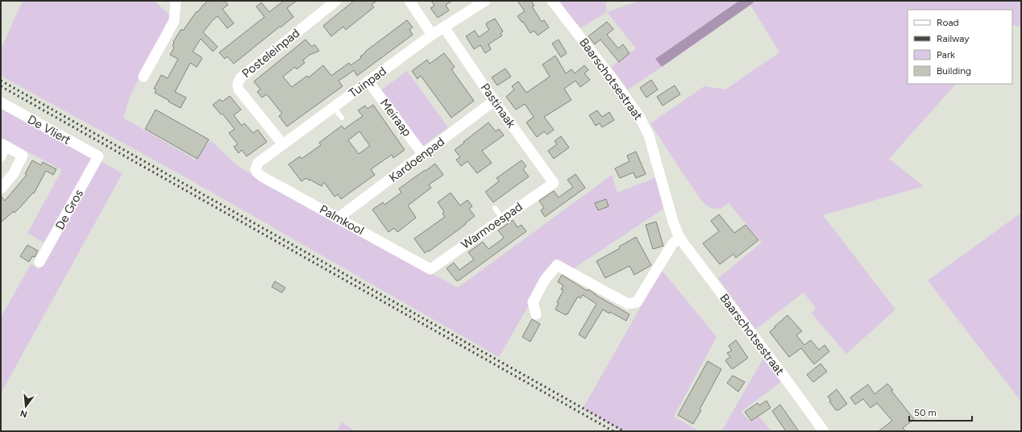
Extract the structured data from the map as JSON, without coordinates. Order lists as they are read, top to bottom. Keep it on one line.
{"streets":{"street":["Posteleinpad","Baarschotsestraat","Tuinpad","Pastinaak","Meiraap","De Vliert","Kardoenpad","De Gros","Palmkool","Warmoespad"]},"crossings":[["Posteleinpad","Tuinpad"],["Tuinpad","Pastinaak"],["Tuinpad","Meiraap"],["Tuinpad","Palmkool"],["Pastinaak","Kardoenpad"],["Pastinaak","Warmoespad"],["Meiraap","Kardoenpad"],["De Vliert","De Gros"],["Kardoenpad","Palmkool"],["Palmkool","Warmoespad"]],"legend":["Road","Railway","Park","Building"],"scale_bar":"50 m","north":"bottom"}
